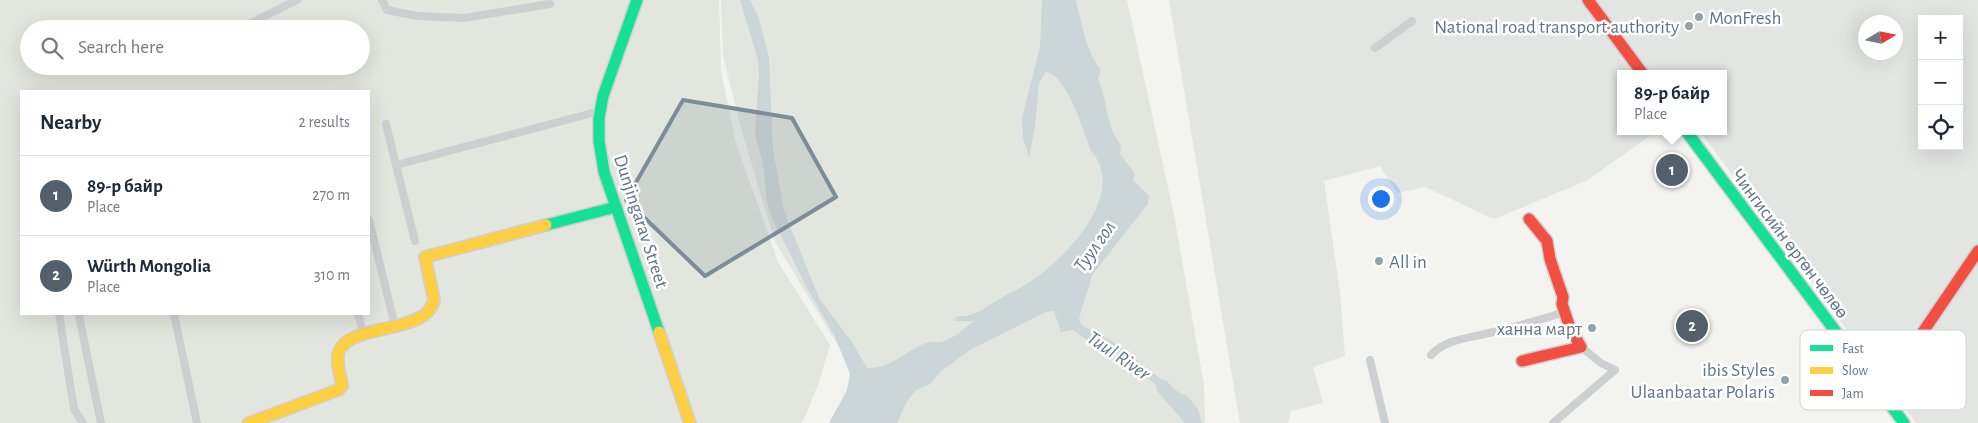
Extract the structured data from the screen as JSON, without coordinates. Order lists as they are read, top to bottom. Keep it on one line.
{"streets":{"main road":["Dunjingarav Street","Чингисийн өргөн чөлөө"]},"water":["Туул гол","Tuul River"],"places":["MonFresh","National road transport authority","All in","ханна март","ibis Styles Ulaanbaatar Polaris"],"legend":["Fast","Slow","Jam"],"north":"right","page":{"map_buttons":["+","−"],"search":"Search here","popup":["89-р байр","Place"],"heading":["Nearby","2 results"],"pins":["1","2"],"list":[{"mark":"1","name":"89-р байр","note":"Place","value":"270 m"},{"mark":"2","name":"Würth Mongolia","note":"Place","value":"310 m"}]}}
